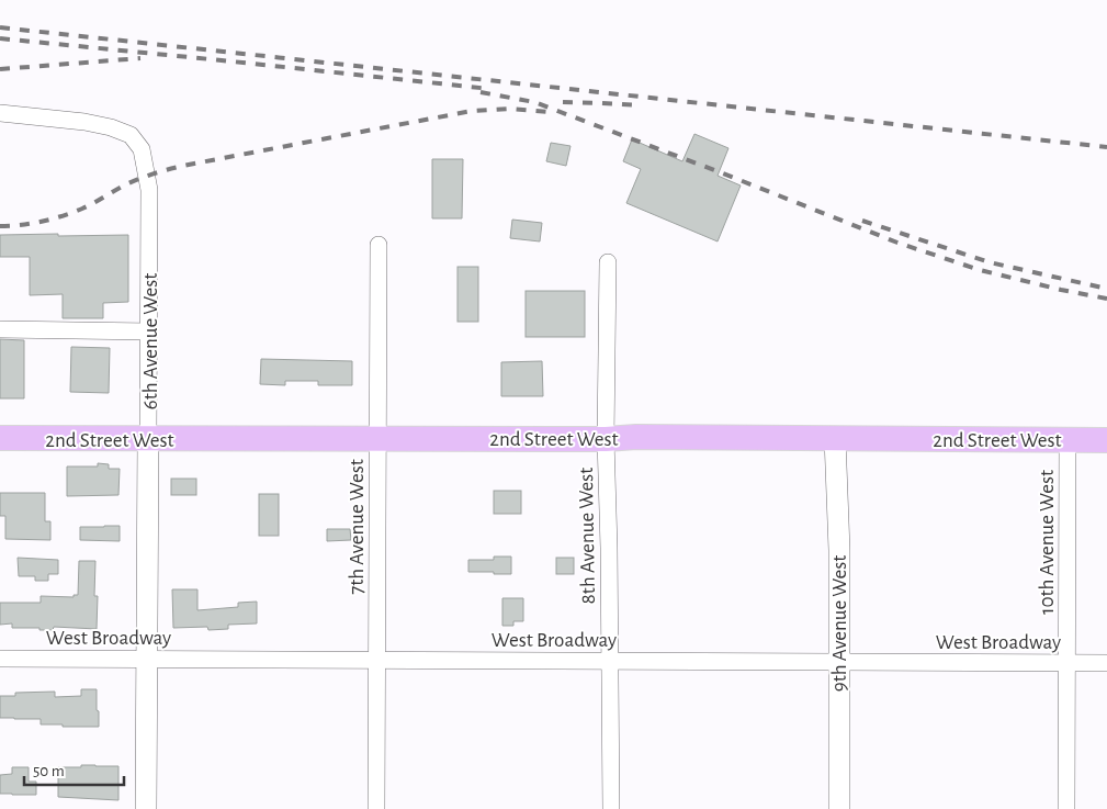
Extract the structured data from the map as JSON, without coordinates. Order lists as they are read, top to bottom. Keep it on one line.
{"streets":{"main road":["2nd Street West"],"street":["6th Avenue West","7th Avenue West","8th Avenue West","10th Avenue West","9th Avenue West","West Broadway"]},"crossings":[["6th Avenue West","2nd Street West"],["6th Avenue West","West Broadway"],["2nd Street West","7th Avenue West"],["2nd Street West","8th Avenue West"],["2nd Street West","10th Avenue West"],["2nd Street West","9th Avenue West"],["7th Avenue West","West Broadway"],["8th Avenue West","West Broadway"],["10th Avenue West","West Broadway"],["9th Avenue West","West Broadway"]],"scale_bar":"50 m"}
